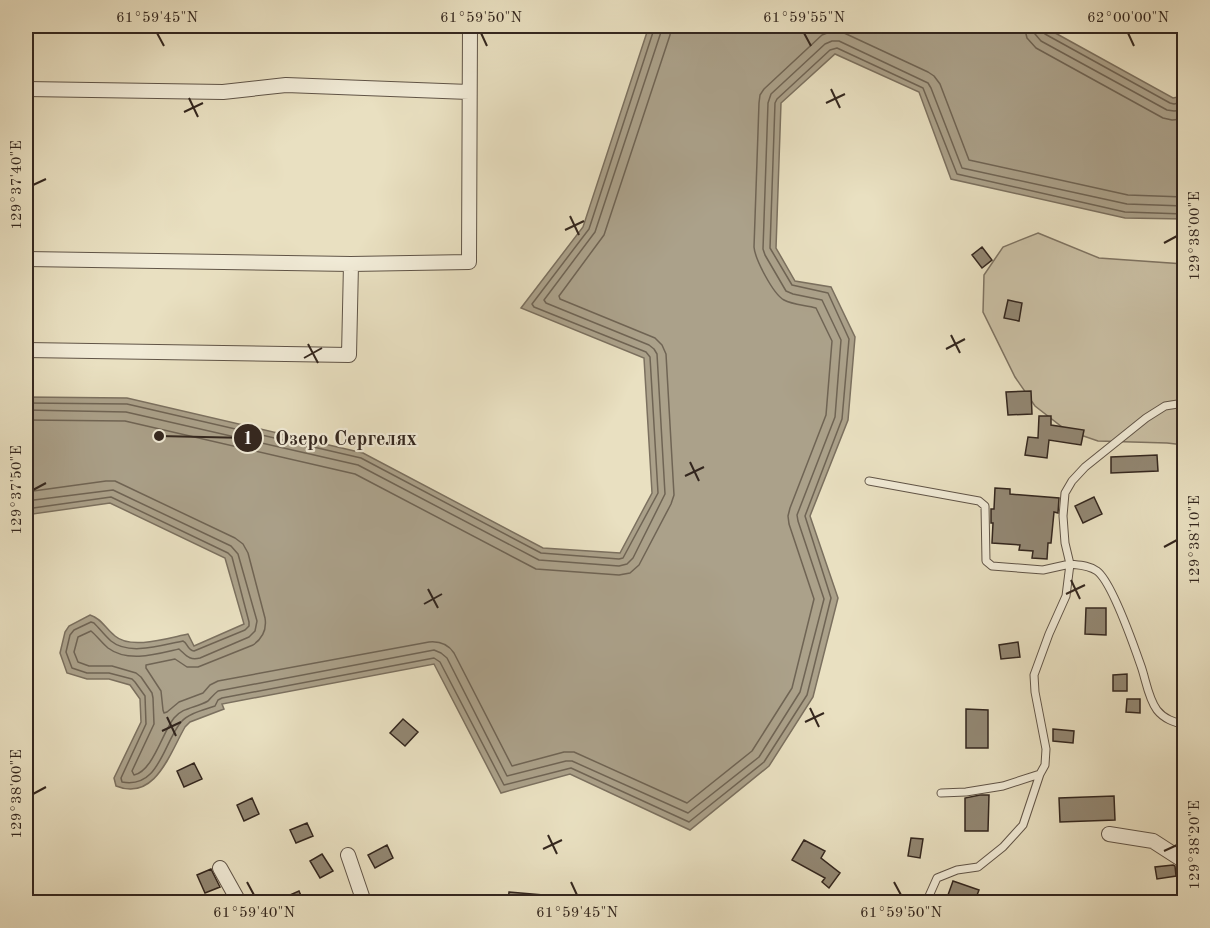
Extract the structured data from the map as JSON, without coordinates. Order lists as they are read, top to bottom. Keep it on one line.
{"places":["Озеро Сергелях"],"coordinates":["61°59'45\"N","61°59'50\"N","61°59'55\"N","62°00'00\"N","129°37'40\"E","129°38'00\"E","129°37'50\"E","129°38'10\"E","129°38'20\"E","61°59'40\"N"]}
